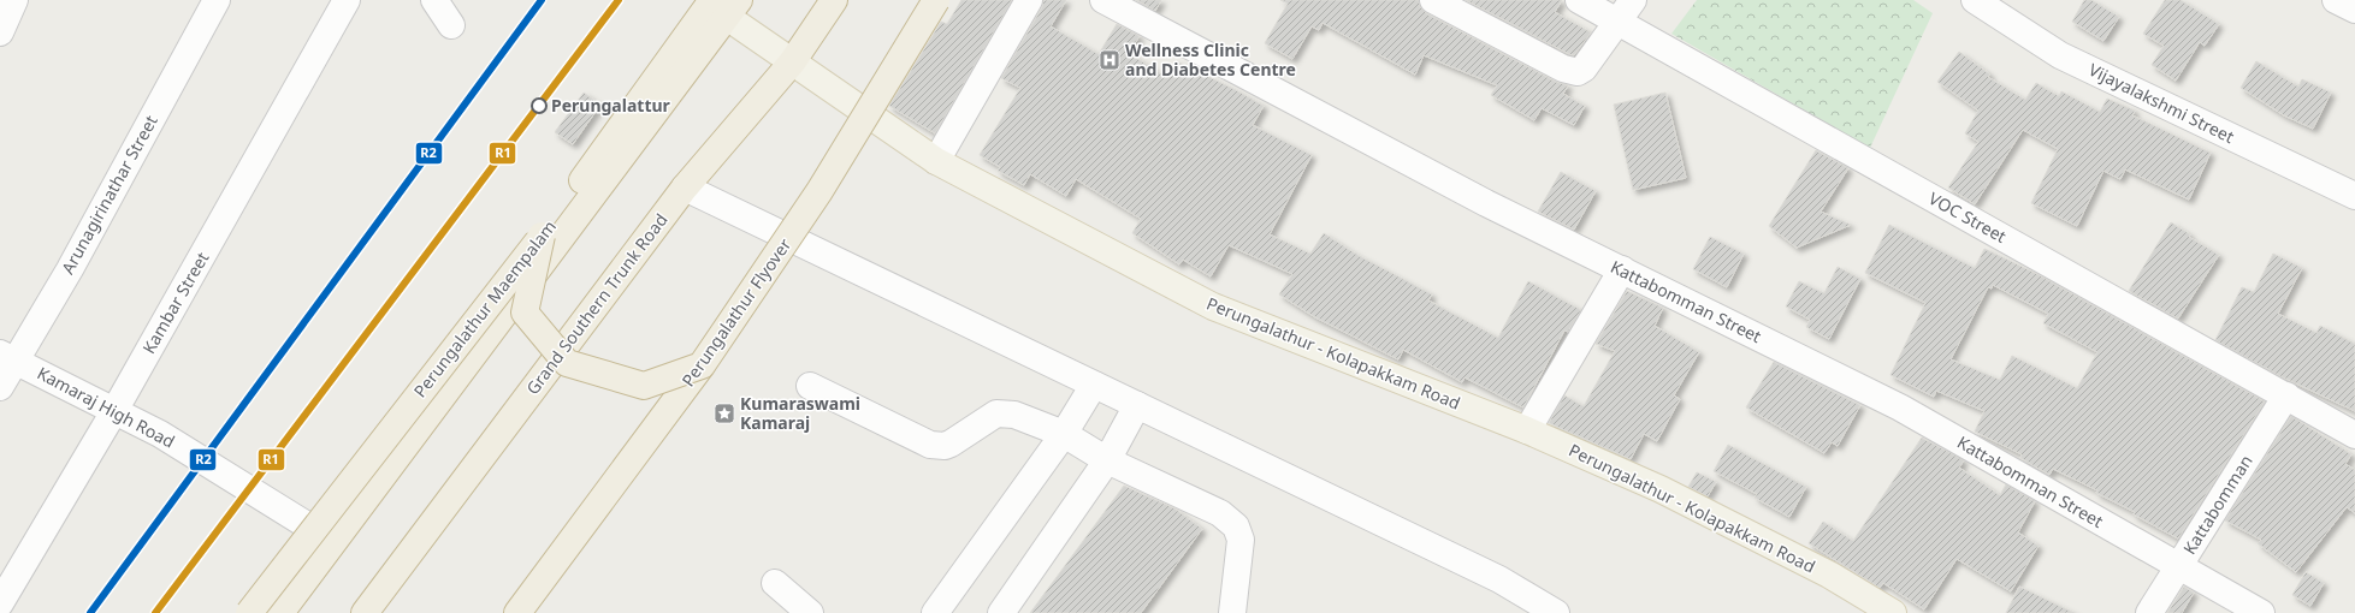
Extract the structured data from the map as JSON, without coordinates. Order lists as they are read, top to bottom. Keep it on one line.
{"streets":{"highway":["Grand Southern Trunk Road","Perungalathur Maempalam","Perungalathur Flyover"],"main road":["Perungalathur - Kolapakkam Road"],"street":["Vijayalakshmi Street","Arunagirinathar Street","VOC Street","Kattabomman Street","Kambar Street","Kamaraj High Road","Kattabomman"]},"crossings":[["Arunagirinathar Street","Kamaraj High Road"],["VOC Street","Kattabomman"],["Kattabomman Street","Kattabomman"],["Kambar Street","Kamaraj High Road"],["Grand Southern Trunk Road","Perungalathur - Kolapakkam Road"],["Perungalathur Maempalam","Perungalathur - Kolapakkam Road"]],"places":{"hospital":["Wellness Clinic and Diabetes Centre"],"other":["Perungalattur"],"place":["Kumaraswami Kamaraj"]},"lines":["transit line R1","transit line R2"]}
